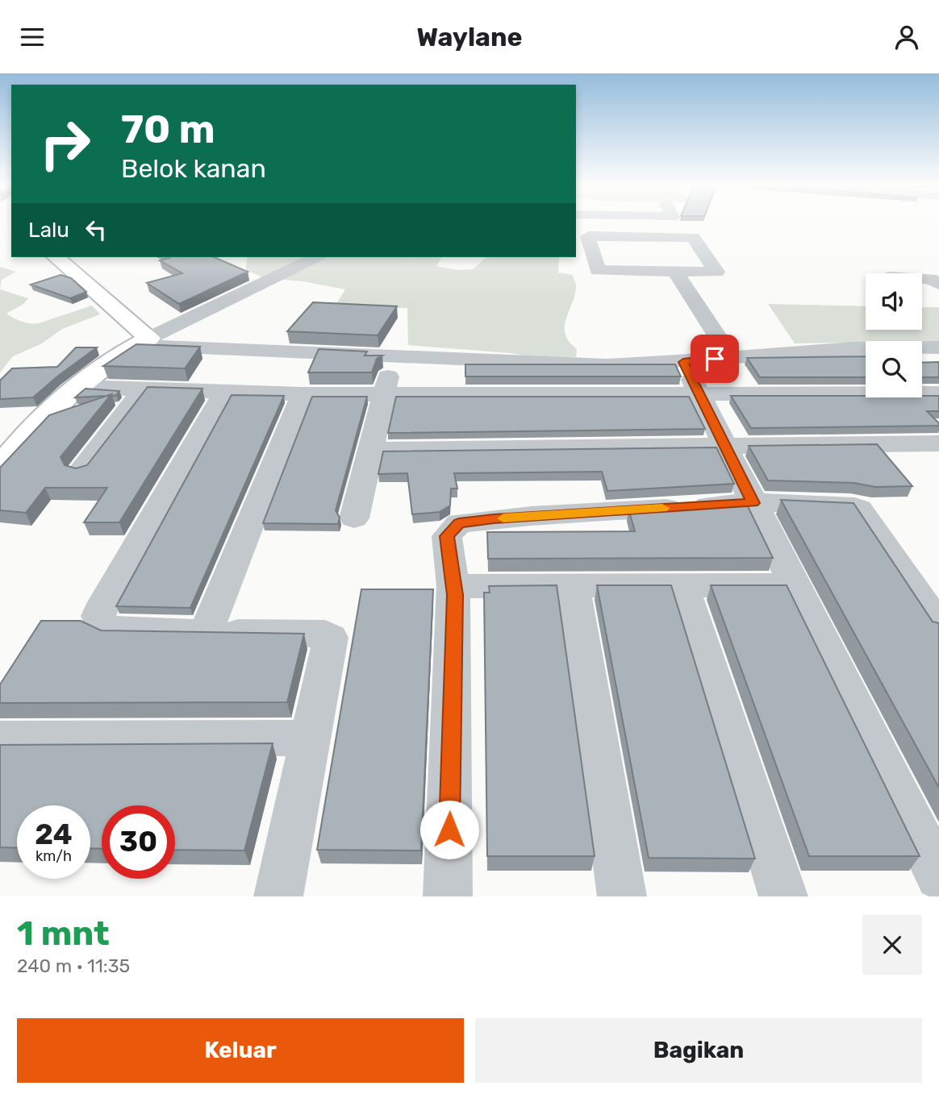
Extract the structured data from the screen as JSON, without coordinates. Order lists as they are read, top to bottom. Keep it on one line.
{"page":{"header":"Waylane","turn":["70 m","Belok kanan"],"then":"Lalu","speed":"24 km/h","limit":"30","heading":["1 mnt","240 m · 11:35"],"buttons":["Keluar","Bagikan"]}}
